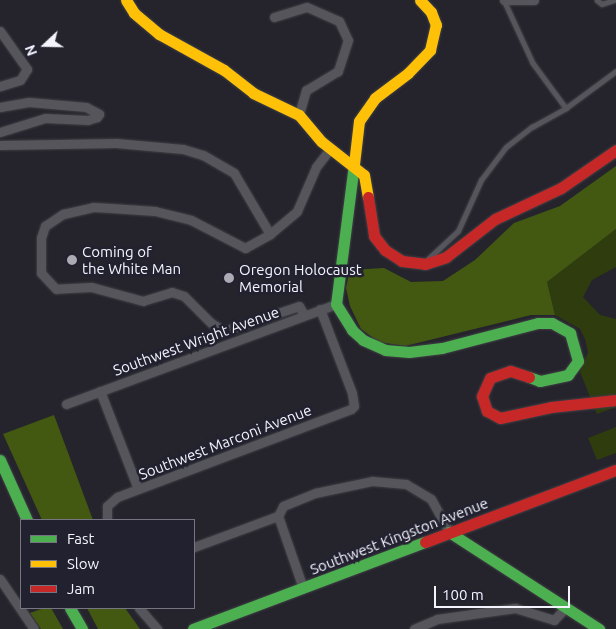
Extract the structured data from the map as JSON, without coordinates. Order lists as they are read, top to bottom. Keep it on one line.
{"streets":{"street":["Southwest Wright Avenue","Southwest Marconi Avenue","Southwest Kingston Avenue"]},"crossings":[["Southwest Wright Avenue","Southwest Marconi Avenue"]],"places":["Coming of the White Man","Oregon Holocaust Memorial"],"legend":["Fast","Slow","Jam"],"scale_bar":"100 m","north":"left"}
